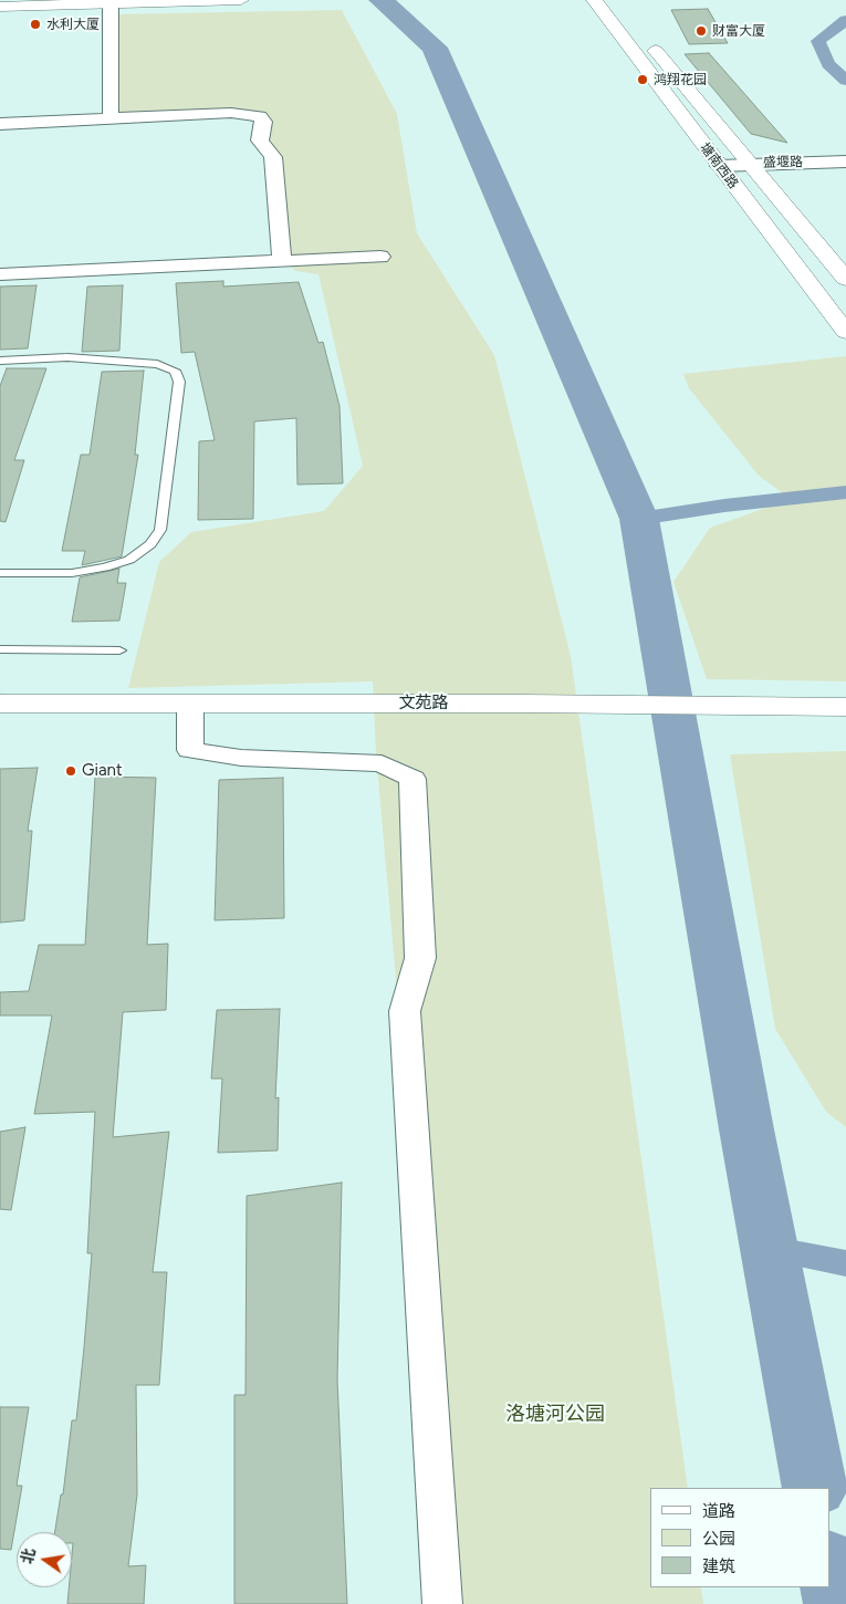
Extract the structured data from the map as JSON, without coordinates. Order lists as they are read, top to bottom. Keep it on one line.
{"streets":{"main road":["塘南西路","文苑路"],"street":["盛堰路"]},"crossings":[["盛堰路","塘南西路"]],"parks":["洛塘河公园"],"places":["水利大厦","财富大厦","鸿翔花园","Giant"],"legend":["道路","公园","建筑"],"north":"left"}
